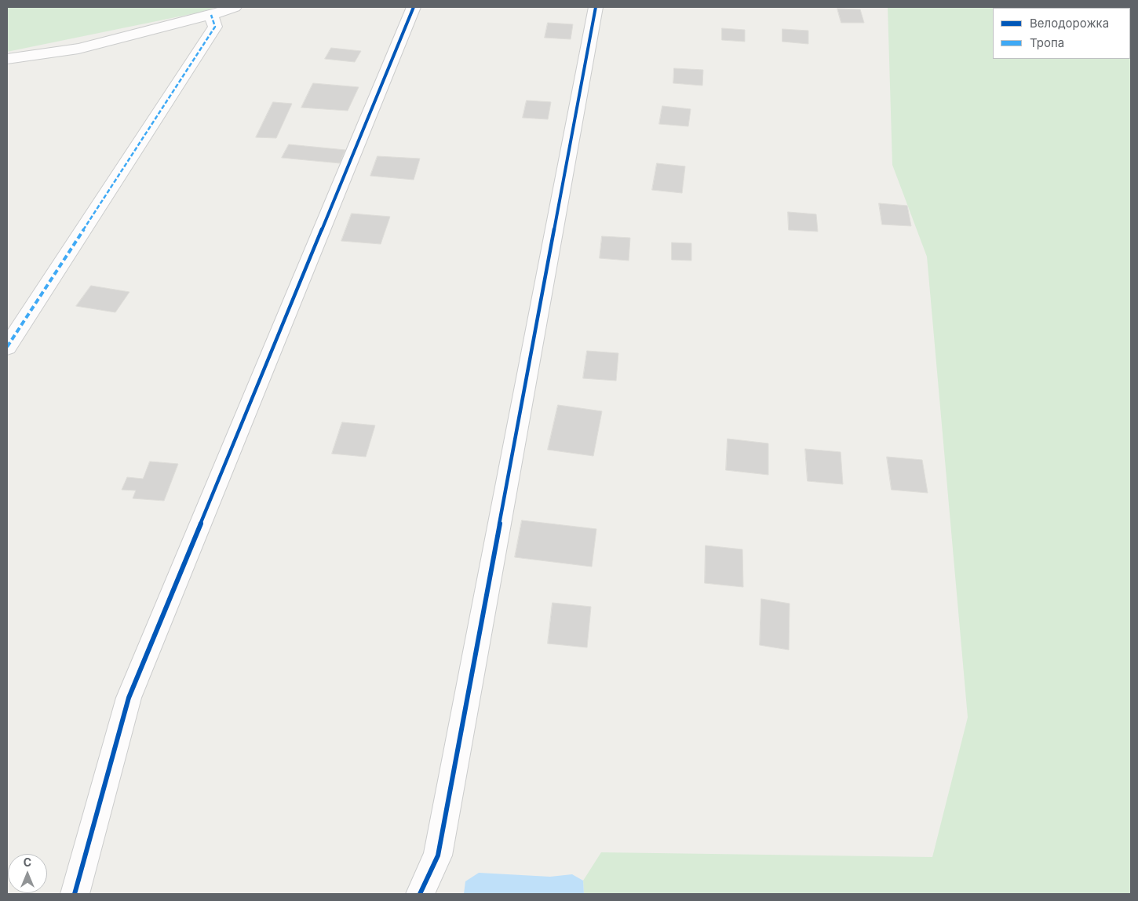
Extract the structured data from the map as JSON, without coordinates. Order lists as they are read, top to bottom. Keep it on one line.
{"legend":["Велодорожка","Тропа"],"north":"top"}
